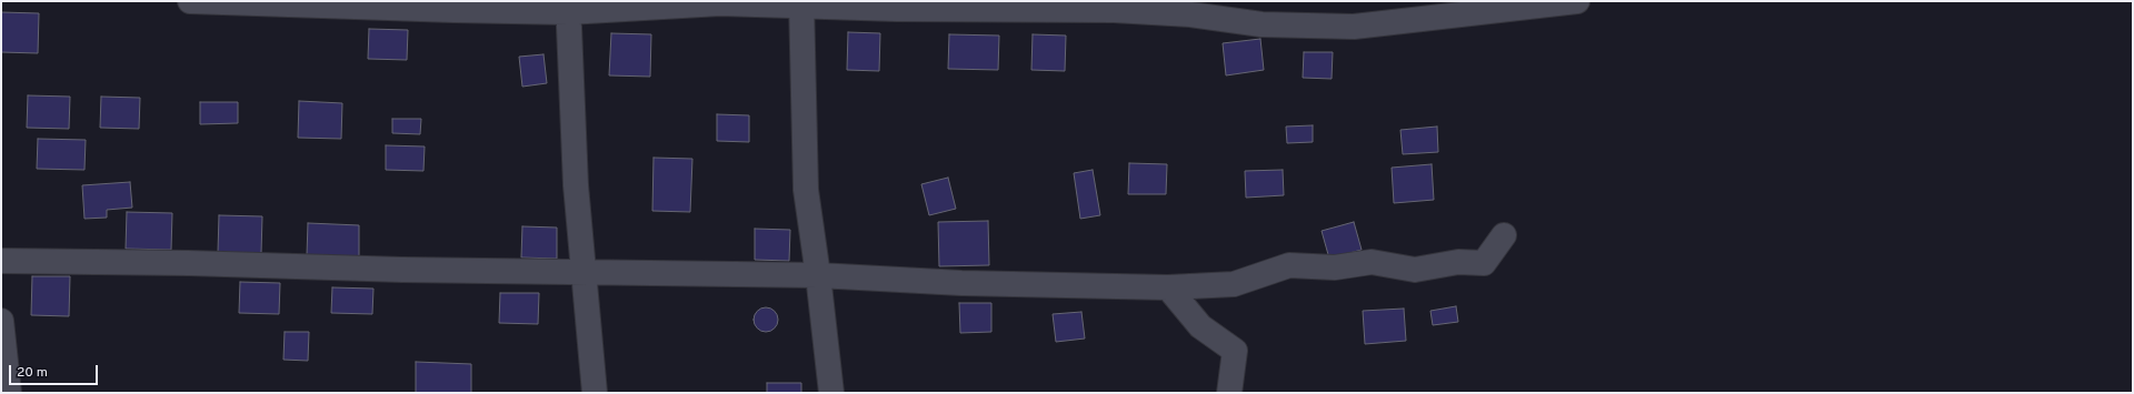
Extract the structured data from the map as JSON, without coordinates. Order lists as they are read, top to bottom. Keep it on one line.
{"scale_bar":"20 m"}
